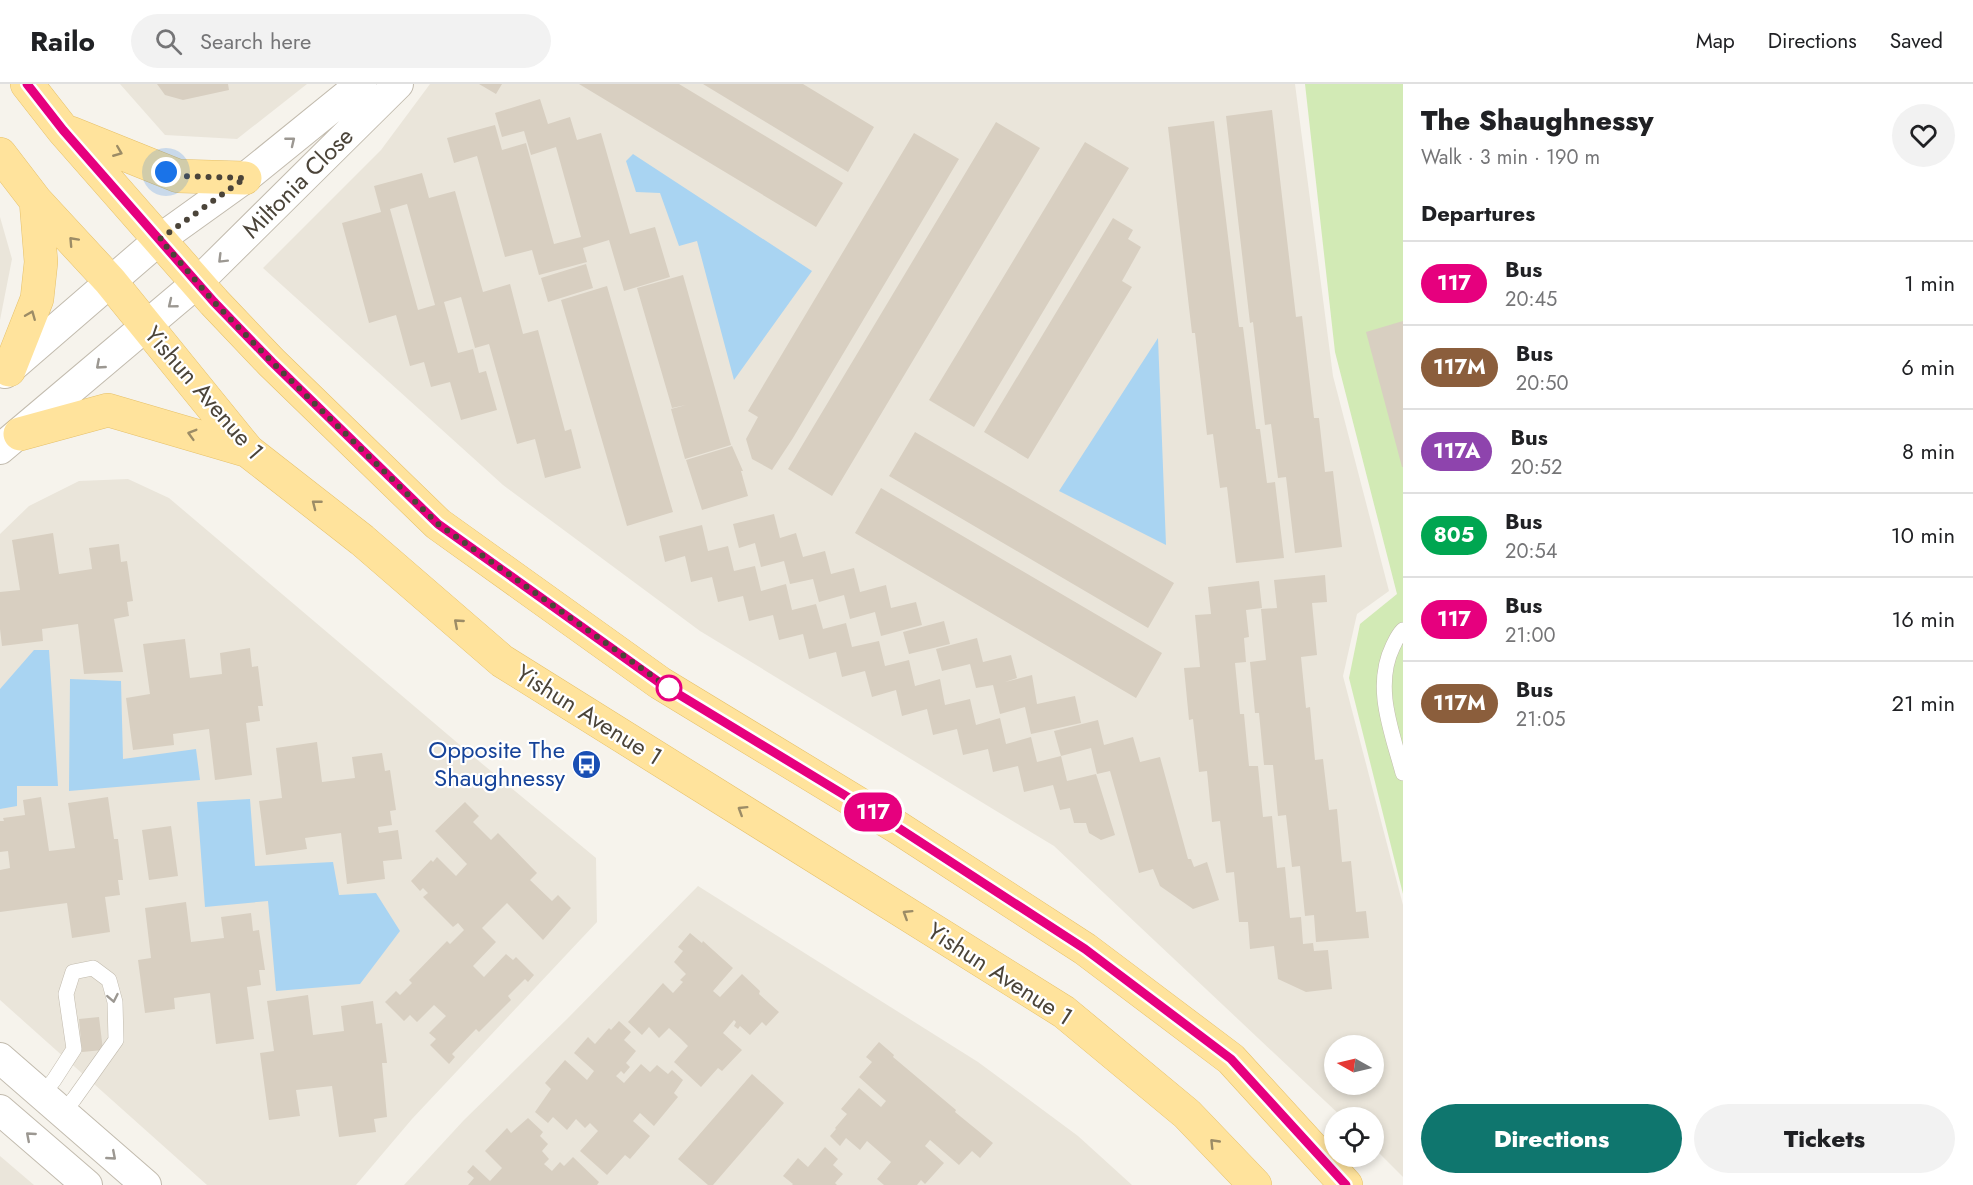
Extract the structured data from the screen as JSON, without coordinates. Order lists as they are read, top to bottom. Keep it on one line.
{"streets":{"main road":["Yishun Avenue 1"],"street":["Miltonia Close"]},"crossings":[["Miltonia Close","Yishun Avenue 1"]],"places":{"bus stop":["Opposite The Shaughnessy"]},"lines":["bus line 117"],"north":"left","page":{"header":"Railo","search":"Search here","nav":["Map","Directions","Saved"],"on_map":"117","heading":[["The Shaughnessy","Walk · 3 min · 190 m"],"Departures"],"list":[{"mark":"117","name":"Bus","note":"20:45","value":"1 min"},{"mark":"117M","name":"Bus","note":"20:50","value":"6 min"},{"mark":"117A","name":"Bus","note":"20:52","value":"8 min"},{"mark":"805","name":"Bus","note":"20:54","value":"10 min"},{"mark":"117","name":"Bus","note":"21:00","value":"16 min"},{"mark":"117M","name":"Bus","note":"21:05","value":"21 min"}],"buttons":["Directions","Tickets"]}}
